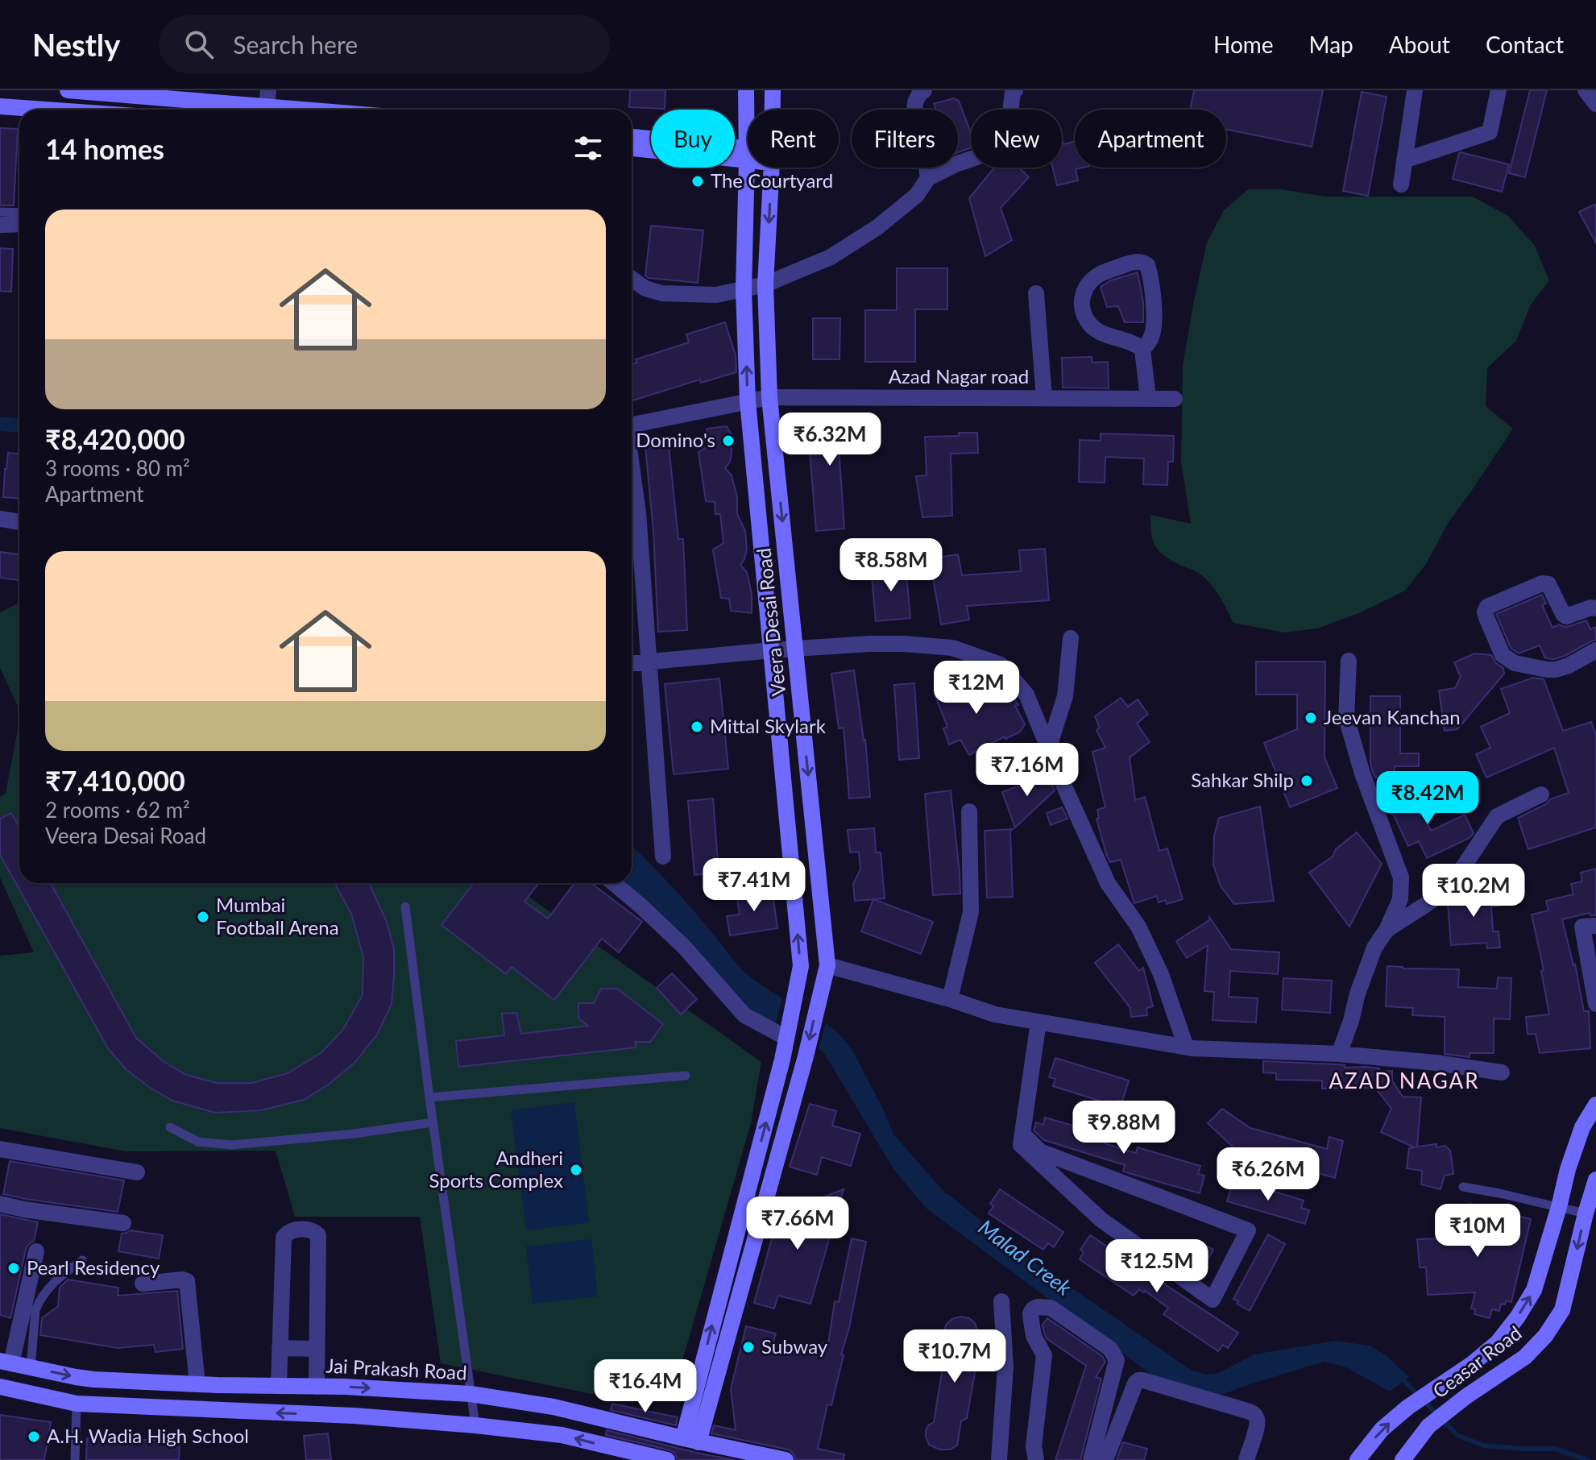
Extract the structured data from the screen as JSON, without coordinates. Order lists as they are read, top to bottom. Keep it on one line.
{"streets":{"street":["Azad Nagar road","Veera Desai Road","Ceasar Road","Jai Prakash Road"]},"crossings":[["Azad Nagar road","Veera Desai Road"],["Veera Desai Road","Jai Prakash Road"]],"districts":["AZAD NAGAR"],"water":["Malad Creek"],"places":["The Courtyard","Domino's","Jeevan Kanchan","Mittal Skylark","Sahkar Shilp","Mumbai Football Arena","Andheri Sports Complex","Pearl Residency","Subway","A.H. Wadia High School"],"page":{"header":"Nestly","search":"Search here","nav":["Home","Map","About","Contact"],"chip":["Buy","Rent","Filters","New","Apartment"],"heading":"14 homes","list":[{"name":"₹8,420,000","note":"3 rooms · 80 m² · Apartment"},{"name":"₹7,410,000","note":"2 rooms · 62 m² · Veera Desai Road"}],"price":["₹6.32M","₹8.58M","₹12M","₹7.16M","₹8.42M","₹7.41M","₹10.2M","₹9.88M","₹6.26M","₹7.66M","₹10M","₹12.5M","₹10.7M","₹16.4M"]}}
